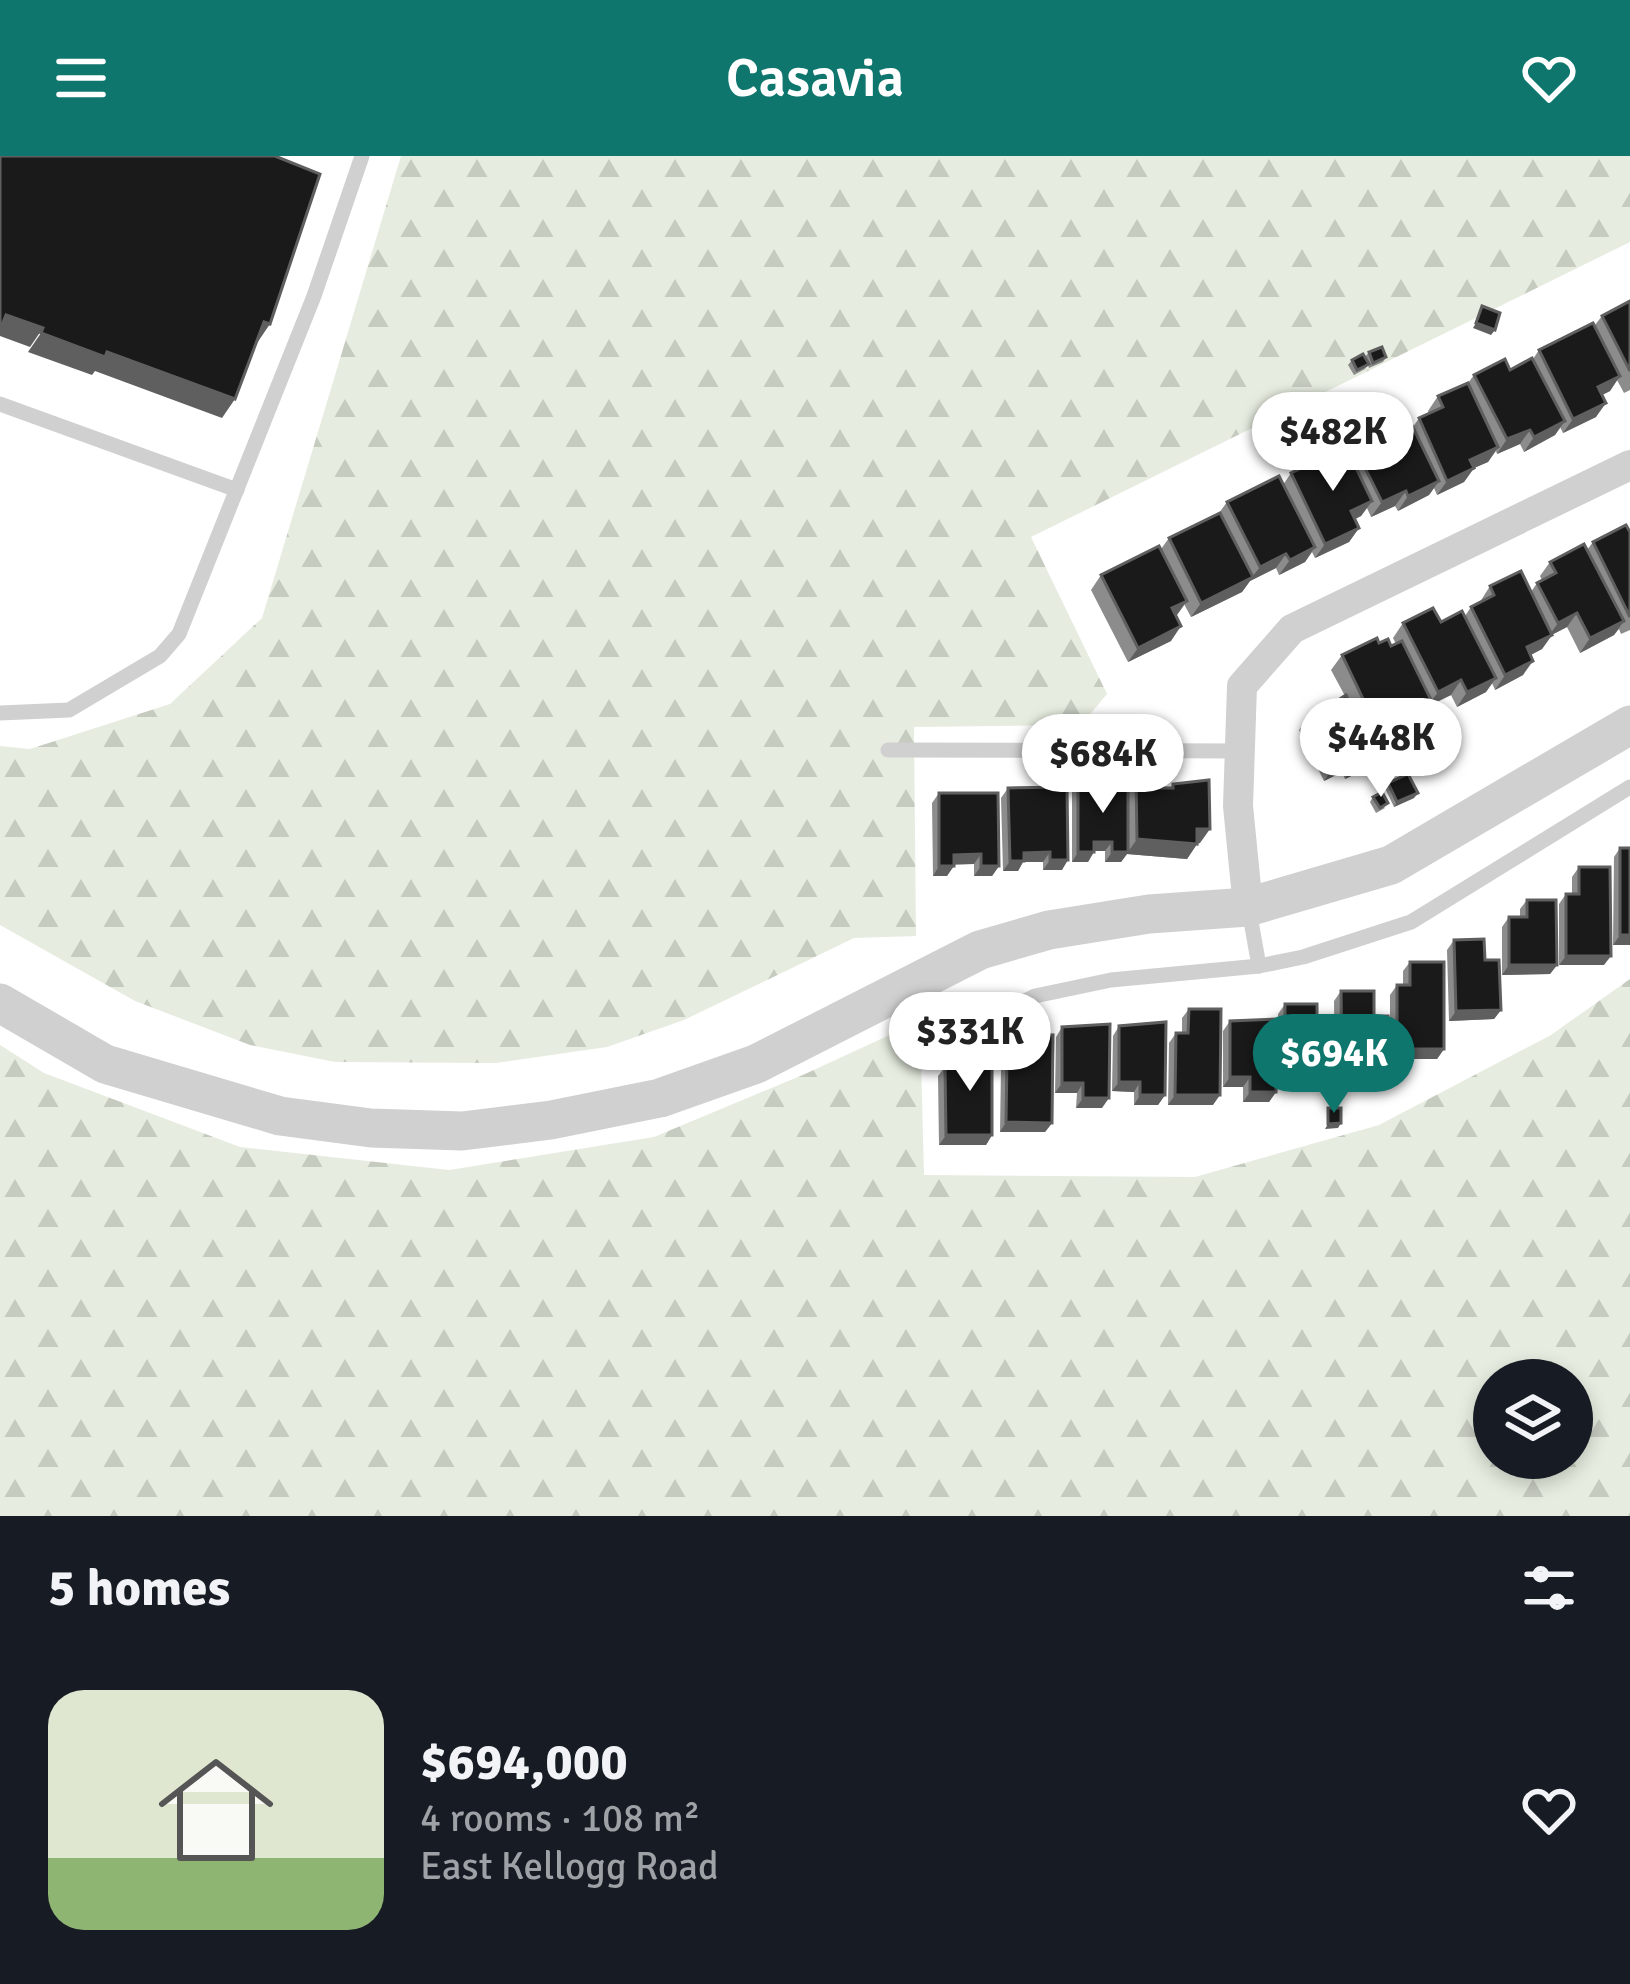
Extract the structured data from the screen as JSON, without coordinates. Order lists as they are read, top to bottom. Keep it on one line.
{"page":{"header":"Casavia","price":["$482K","$448K","$684K","$331K","$694K"],"heading":"5 homes","list":[{"name":"$694,000","note":"4 rooms · 108 m² · East Kellogg Road"}]}}
